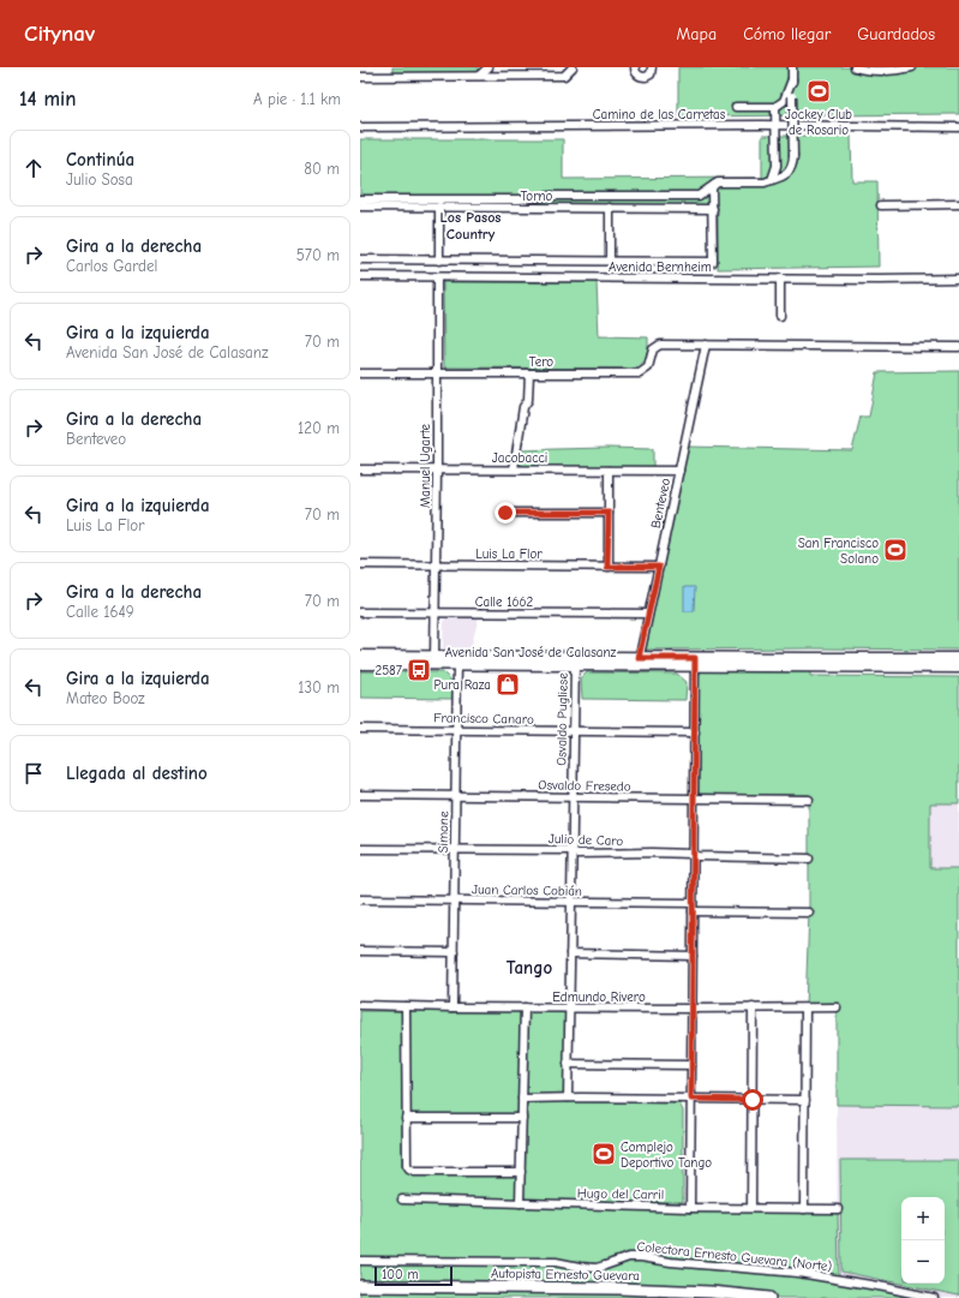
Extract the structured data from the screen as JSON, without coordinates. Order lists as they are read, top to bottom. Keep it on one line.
{"streets":{"highway":["Autopista Ernesto Guevara"],"main road":["Avenida San José de Calasanz"],"street":["Camino de las Carretas","Torno","Avenida Bernheim","Tero","Jacobacci","Manuel Ugarte","Benteveo","Luis La Flor","Calle 1662","Francisco Canaro","Osvaldo Pugliese","Osvaldo Fresedo","Simone","Julio de Caro","Juan Carlos Cobián","Edmundo Rivero","Hugo del Carril","Colectora Ernesto Guevara (Norte)"]},"crossings":[["Avenida Bernheim","Manuel Ugarte"],["Tero","Manuel Ugarte"],["Tero","Benteveo"],["Jacobacci","Manuel Ugarte"],["Jacobacci","Benteveo"],["Manuel Ugarte","Luis La Flor"],["Manuel Ugarte","Calle 1662"],["Manuel Ugarte","Avenida San José de Calasanz"],["Benteveo","Luis La Flor"],["Benteveo","Calle 1662"],["Benteveo","Avenida San José de Calasanz"],["Avenida San José de Calasanz","Osvaldo Pugliese"],["Avenida San José de Calasanz","Simone"],["Francisco Canaro","Osvaldo Pugliese"],["Francisco Canaro","Simone"],["Osvaldo Pugliese","Osvaldo Fresedo"],["Osvaldo Pugliese","Julio de Caro"],["Osvaldo Pugliese","Juan Carlos Cobián"],["Osvaldo Pugliese","Edmundo Rivero"],["Osvaldo Fresedo","Simone"],["Simone","Julio de Caro"],["Simone","Juan Carlos Cobián"],["Simone","Edmundo Rivero"]],"districts":["Los Pasos Country","Tango"],"places":{"sports":["Jockey Club de Rosario","San Francisco Solano","Complejo Deportivo Tango"],"bus stop":["2587"],"shop":["Pura Raza"]},"scale_bar":"100 m","page":{"header":"Citynav","nav":["Mapa","Cómo llegar","Guardados"],"heading":["14 min","A pie · 1.1 km"],"list":[["Continúa","Julio Sosa","80 m"],["Gira a la derecha","Carlos Gardel","570 m"],["Gira a la izquierda","Avenida San José de Calasanz","70 m"],["Gira a la derecha","Benteveo","120 m"],["Gira a la izquierda","Luis La Flor","70 m"],["Gira a la derecha","Calle 1649","70 m"],["Gira a la izquierda","Mateo Booz","130 m"],"Llegada al destino"],"map_buttons":["+","−"],"scale":"100 m"}}
